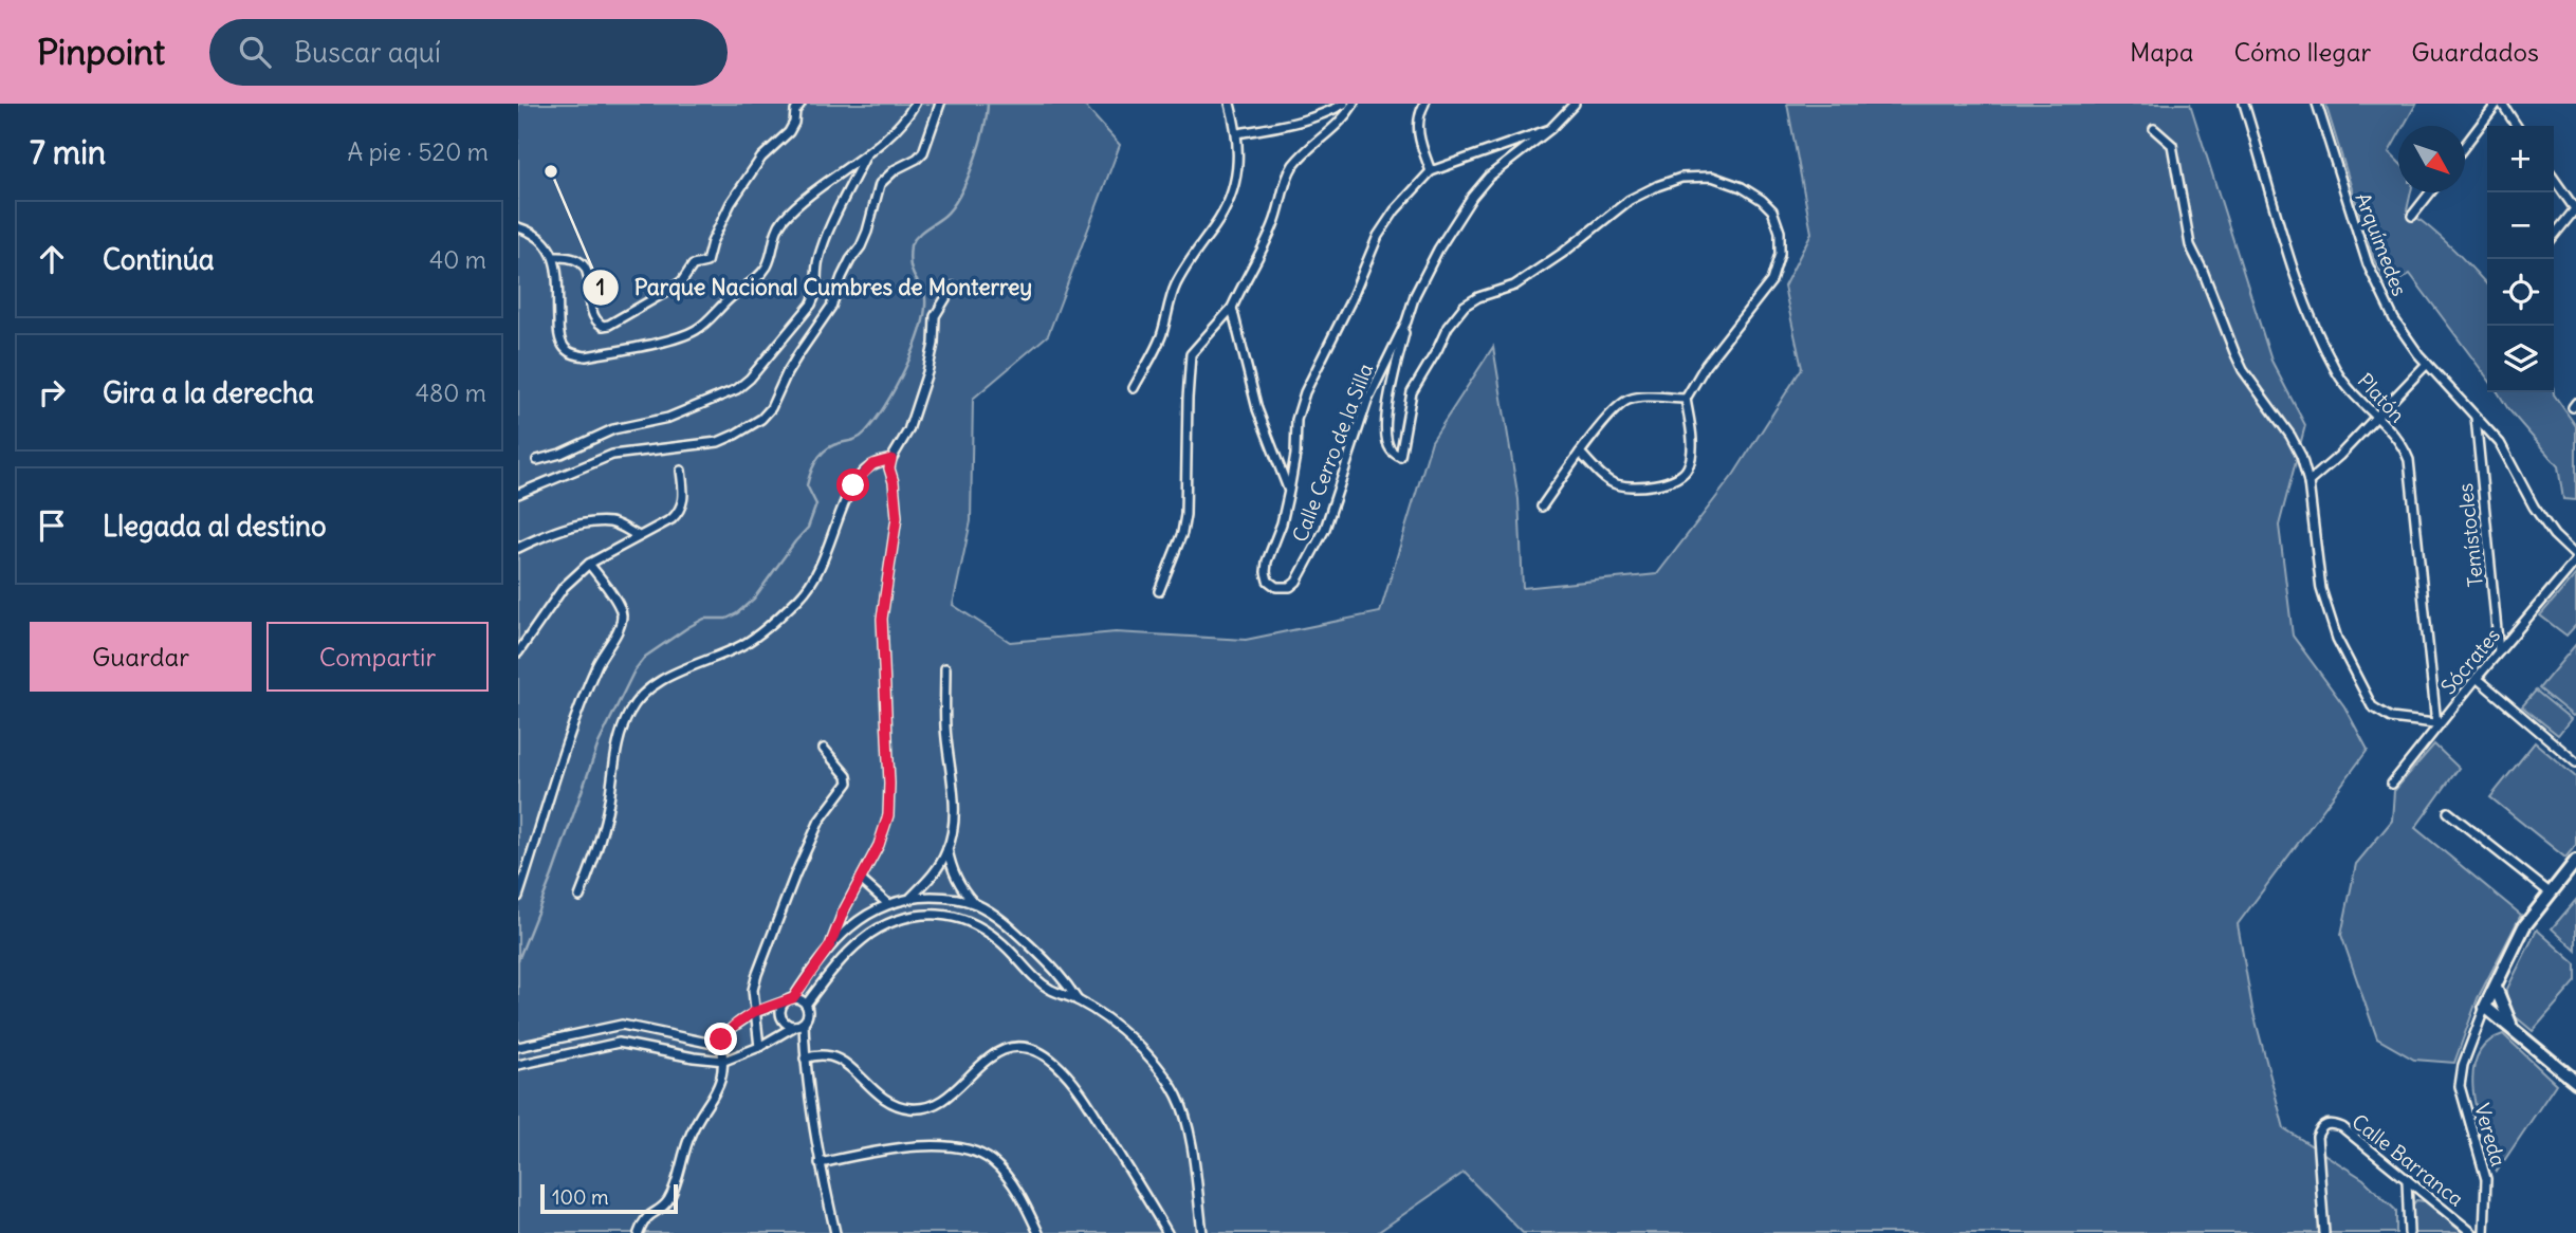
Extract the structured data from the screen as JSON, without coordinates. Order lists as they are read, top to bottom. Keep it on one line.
{"streets":{"street":["Arquímedes","Platón","Calle Cerro de la Silla","Temístocles","Sócrates","Vereda","Calle Barranca"]},"crossings":[["Arquímedes","Temístocles"],["Arquímedes","Sócrates"],["Platón","Sócrates"],["Temístocles","Sócrates"]],"places":["Parque Nacional Cumbres de Monterrey"],"scale_bar":"100 m","north":"bottom right","page":{"header":"Pinpoint","search":"Buscar aquí","nav":["Mapa","Cómo llegar","Guardados"],"heading":["7 min","A pie · 520 m"],"map_buttons":["+","−"],"list":[["Continúa","40 m"],["Gira a la derecha","480 m"],"Llegada al destino"],"buttons":["Guardar","Compartir"],"scale":"100 m"}}
